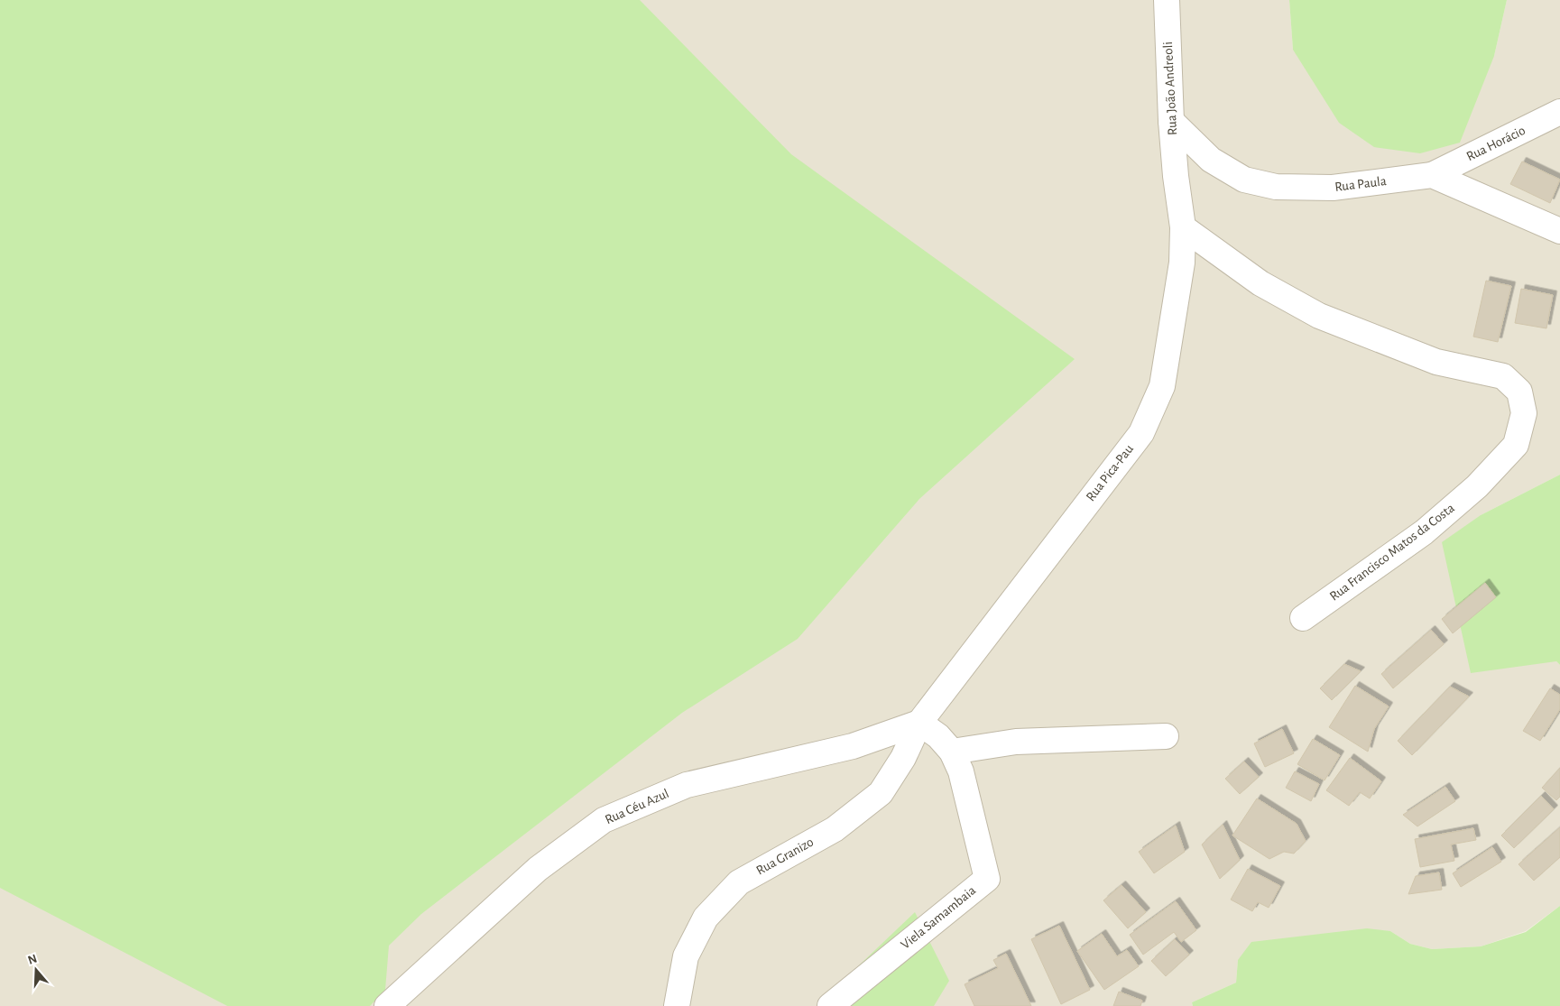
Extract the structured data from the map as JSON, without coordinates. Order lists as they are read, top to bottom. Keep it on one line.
{"streets":{"street":["Rua João Andreoli","Rua Horácio","Rua Paula","Rua Pica-Pau","Rua Francisco Matos da Costa","Rua Céu Azul","Rua Granizo","Viela Samambaia"]},"crossings":[["Rua João Andreoli","Rua Paula"],["Rua João Andreoli","Rua Pica-Pau"],["Rua Horácio","Rua Paula"],["Rua Pica-Pau","Rua Francisco Matos da Costa"],["Rua Pica-Pau","Rua Céu Azul"],["Rua Pica-Pau","Rua Granizo"],["Rua Pica-Pau","Viela Samambaia"],["Rua Céu Azul","Rua Granizo"],["Rua Céu Azul","Viela Samambaia"],["Rua Granizo","Viela Samambaia"]],"north":"top"}
